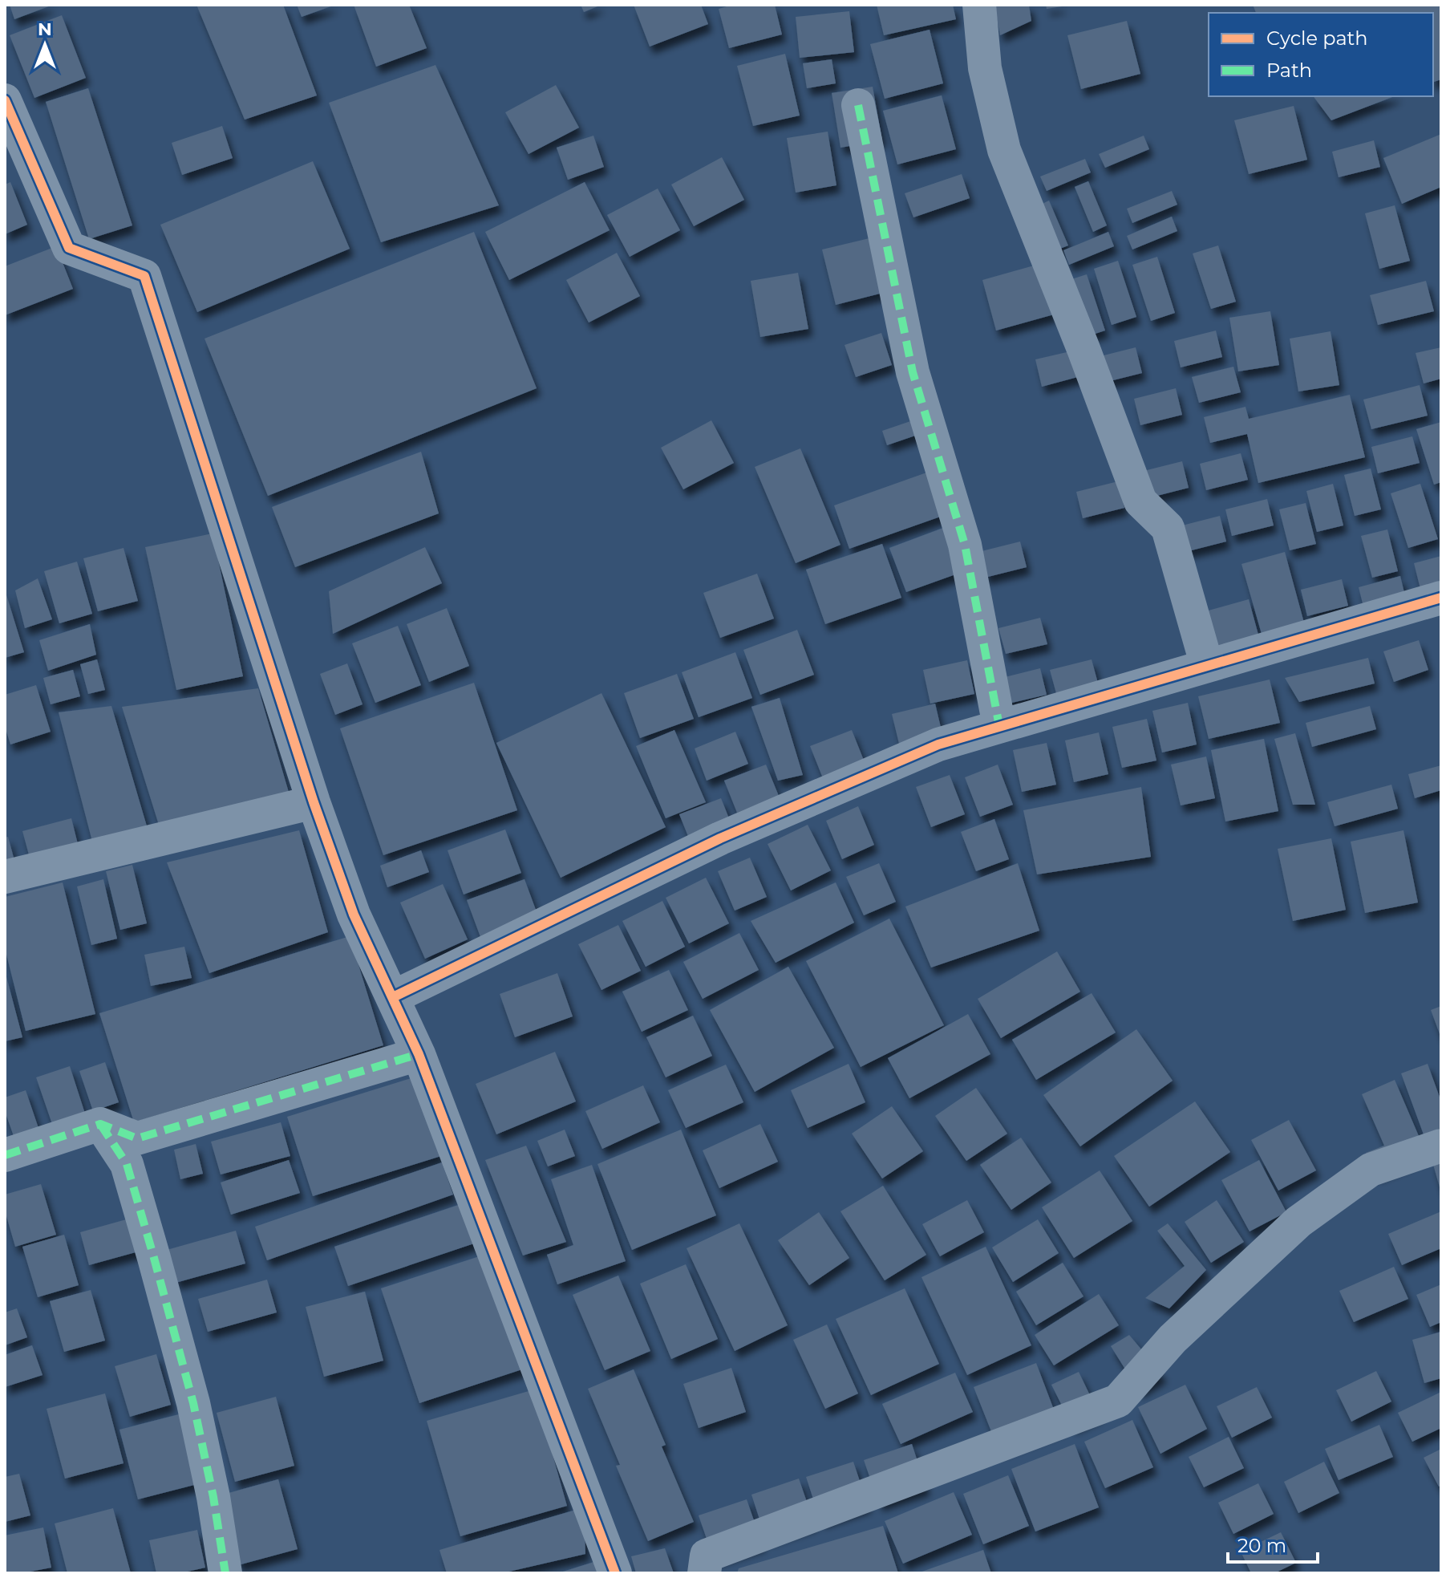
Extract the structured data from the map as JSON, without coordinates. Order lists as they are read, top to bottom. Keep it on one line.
{"legend":["Cycle path","Path"],"scale_bar":"20 m","north":"top"}
